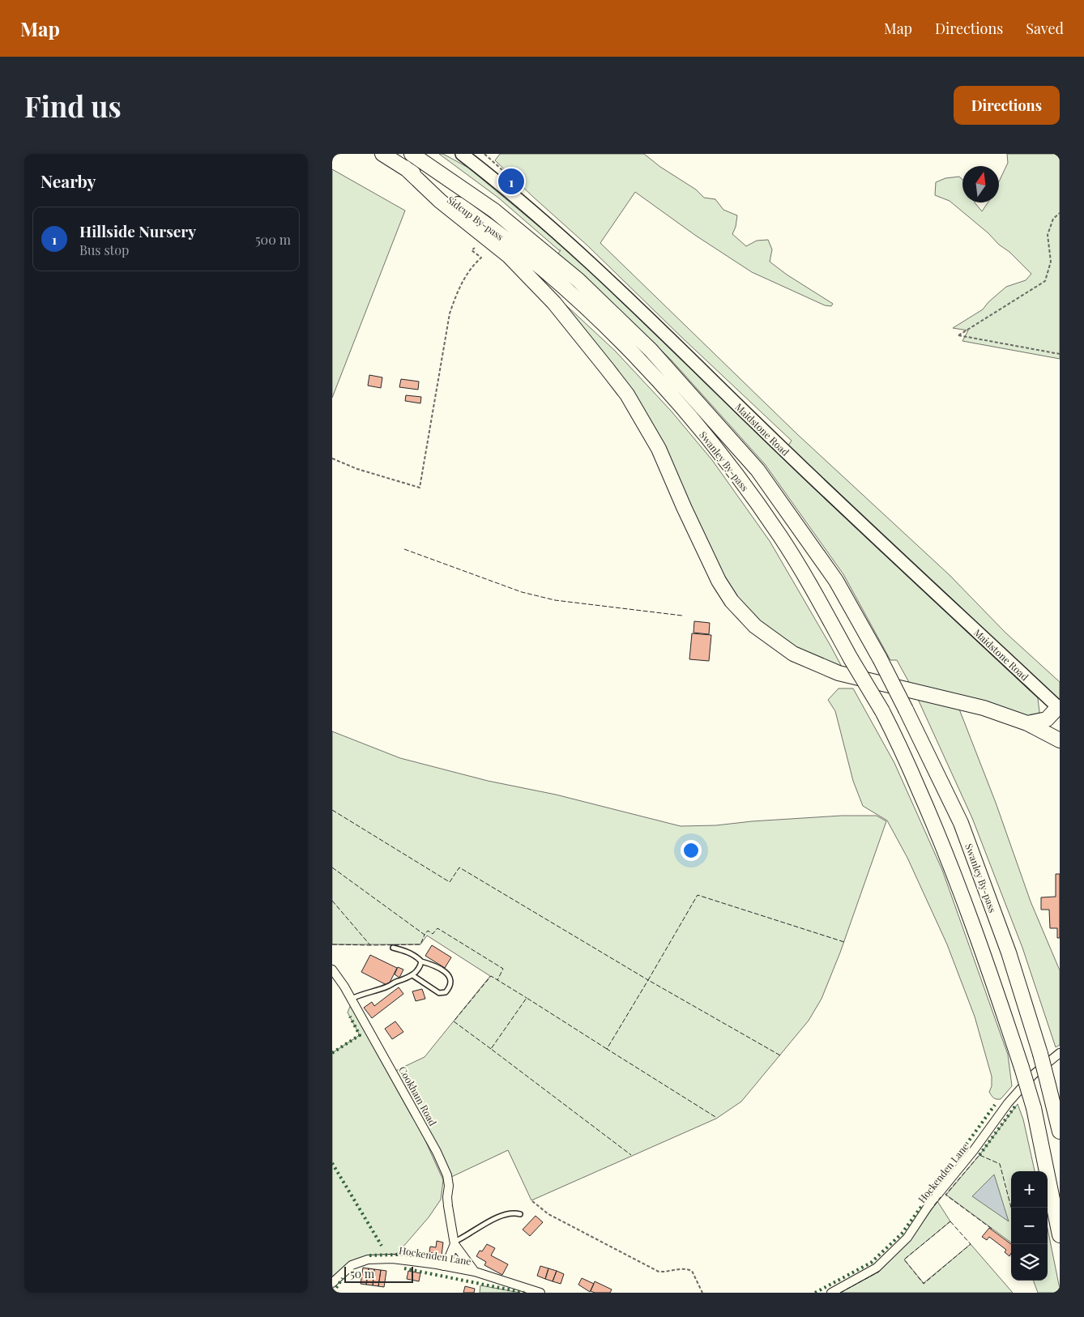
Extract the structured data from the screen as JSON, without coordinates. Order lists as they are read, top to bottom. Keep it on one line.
{"streets":{"highway":["Sidcup By-pass","Swanley By-pass"],"main road":["Maidstone Road"],"street":["Cookham Road","Hockenden Lane"]},"crossings":[["Sidcup By-pass","Swanley By-pass"],["Cookham Road","Hockenden Lane"]],"scale_bar":"50 m","north":"top","page":{"header":"Map","nav":["Map","Directions","Saved"],"buttons":"Directions","title":"Find us","heading":"Nearby","pins":"1","list":[{"mark":"1","name":"Hillside Nursery","note":"Bus stop","value":"500 m"}],"map_buttons":["+","−"],"scale":"50 m"}}
